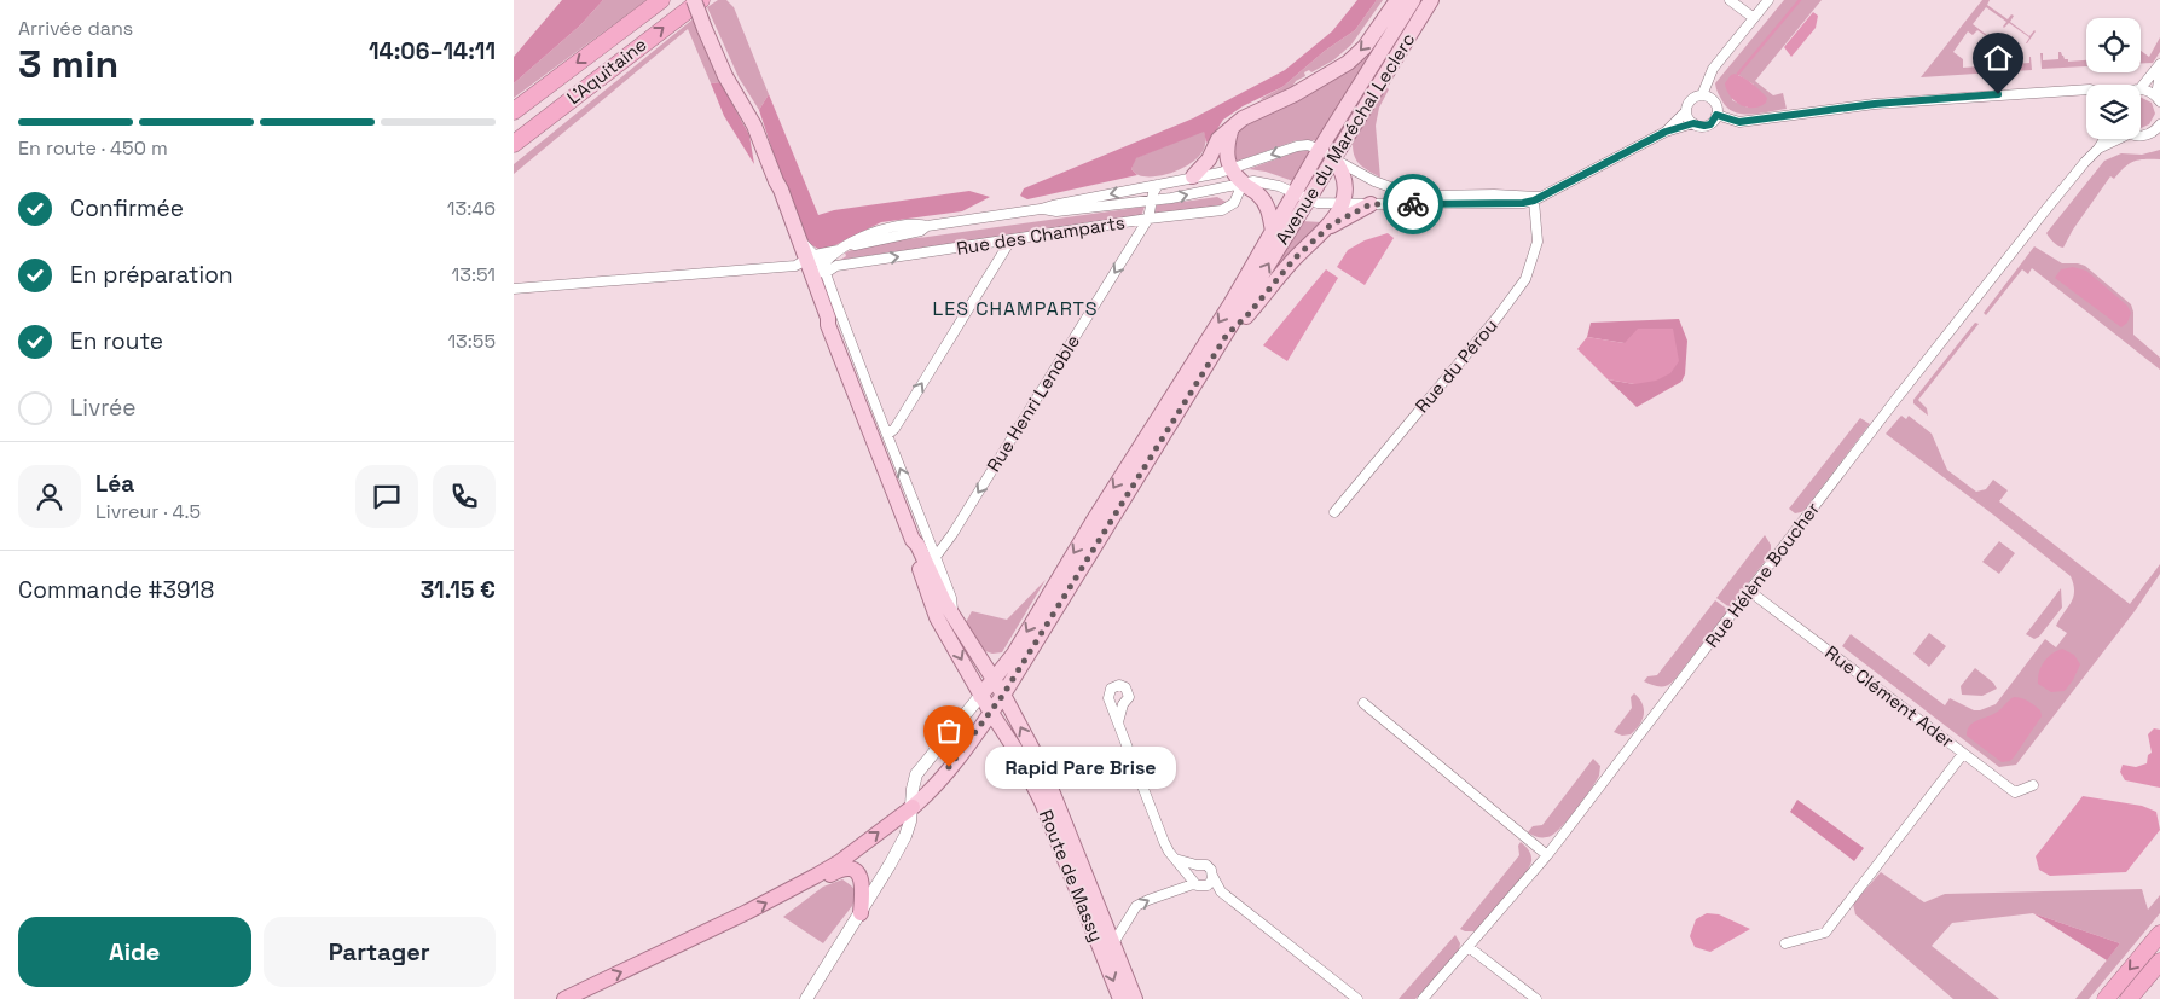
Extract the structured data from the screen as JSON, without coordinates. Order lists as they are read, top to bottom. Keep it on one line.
{"streets":{"highway":["L'Aquitaine"],"main road":["Avenue du Maréchal Leclerc","Route de Massy"],"street":["Rue des Champarts","Rue du Pérou","Rue Henri Lenoble","Rue Hélène Boucher","Rue Clément Ader"]},"crossings":[["Avenue du Maréchal Leclerc","Rue des Champarts"],["Rue des Champarts","Rue Henri Lenoble"],["Rue des Champarts","Route de Massy"],["Rue Henri Lenoble","Route de Massy"],["Rue Hélène Boucher","Rue Clément Ader"]],"one_way":["Rue Henri Lenoble"],"districts":["LES CHAMPARTS"],"places":["Rapid Pare Brise"],"page":{"heading":["3 min","Arrivée dans","14:06–14:11"],"panel":["Léa","Livreur · 4.5","Commande #3918","31.15 €"],"bar":"En route · 450 m","list":[["Confirmée","13:46"],["En préparation","13:51"],["En route","13:55"],"Livrée"],"bubble":"Rapid Pare Brise","buttons":["Aide","Partager"]}}
